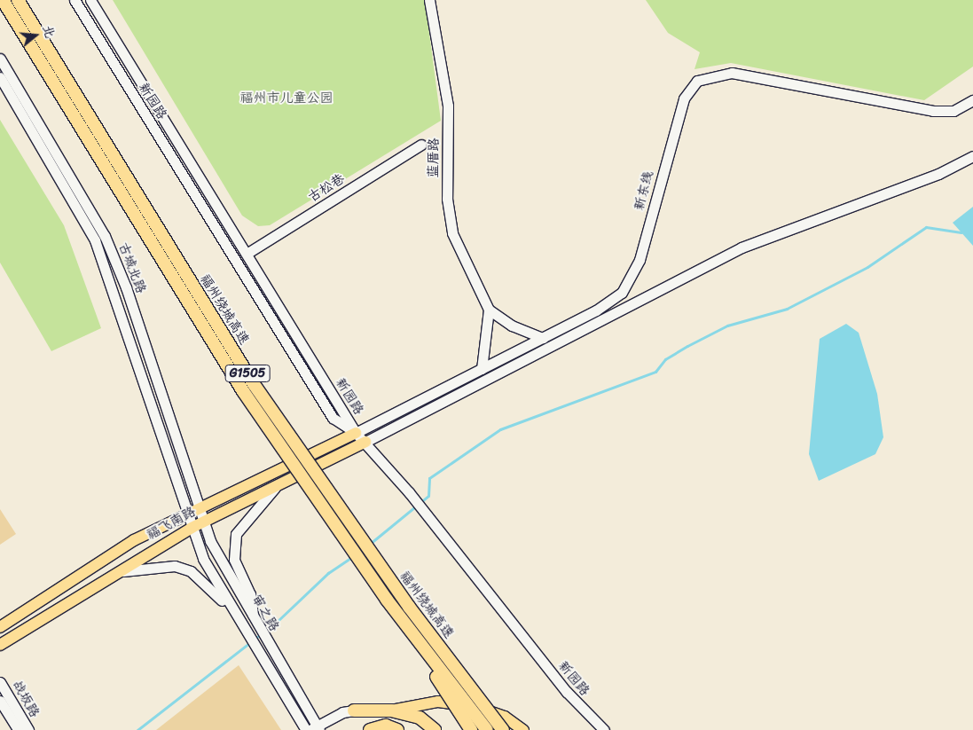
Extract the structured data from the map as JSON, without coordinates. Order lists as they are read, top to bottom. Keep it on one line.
{"streets":{"highway":["福州绕城高速","G1505"],"main road":["新园路","蓝厝路","古松巷","新东线","古城北路","福飞南路","审之路","战坂路"]},"crossings":[["新园路","古松巷"],["新园路","新东线"],["新园路","福飞南路"],["新东线","福飞南路"],["古城北路","福飞南路"],["古城北路","审之路"],["福飞南路","审之路"]],"parks":["福州市儿童公园"],"north":"right"}
